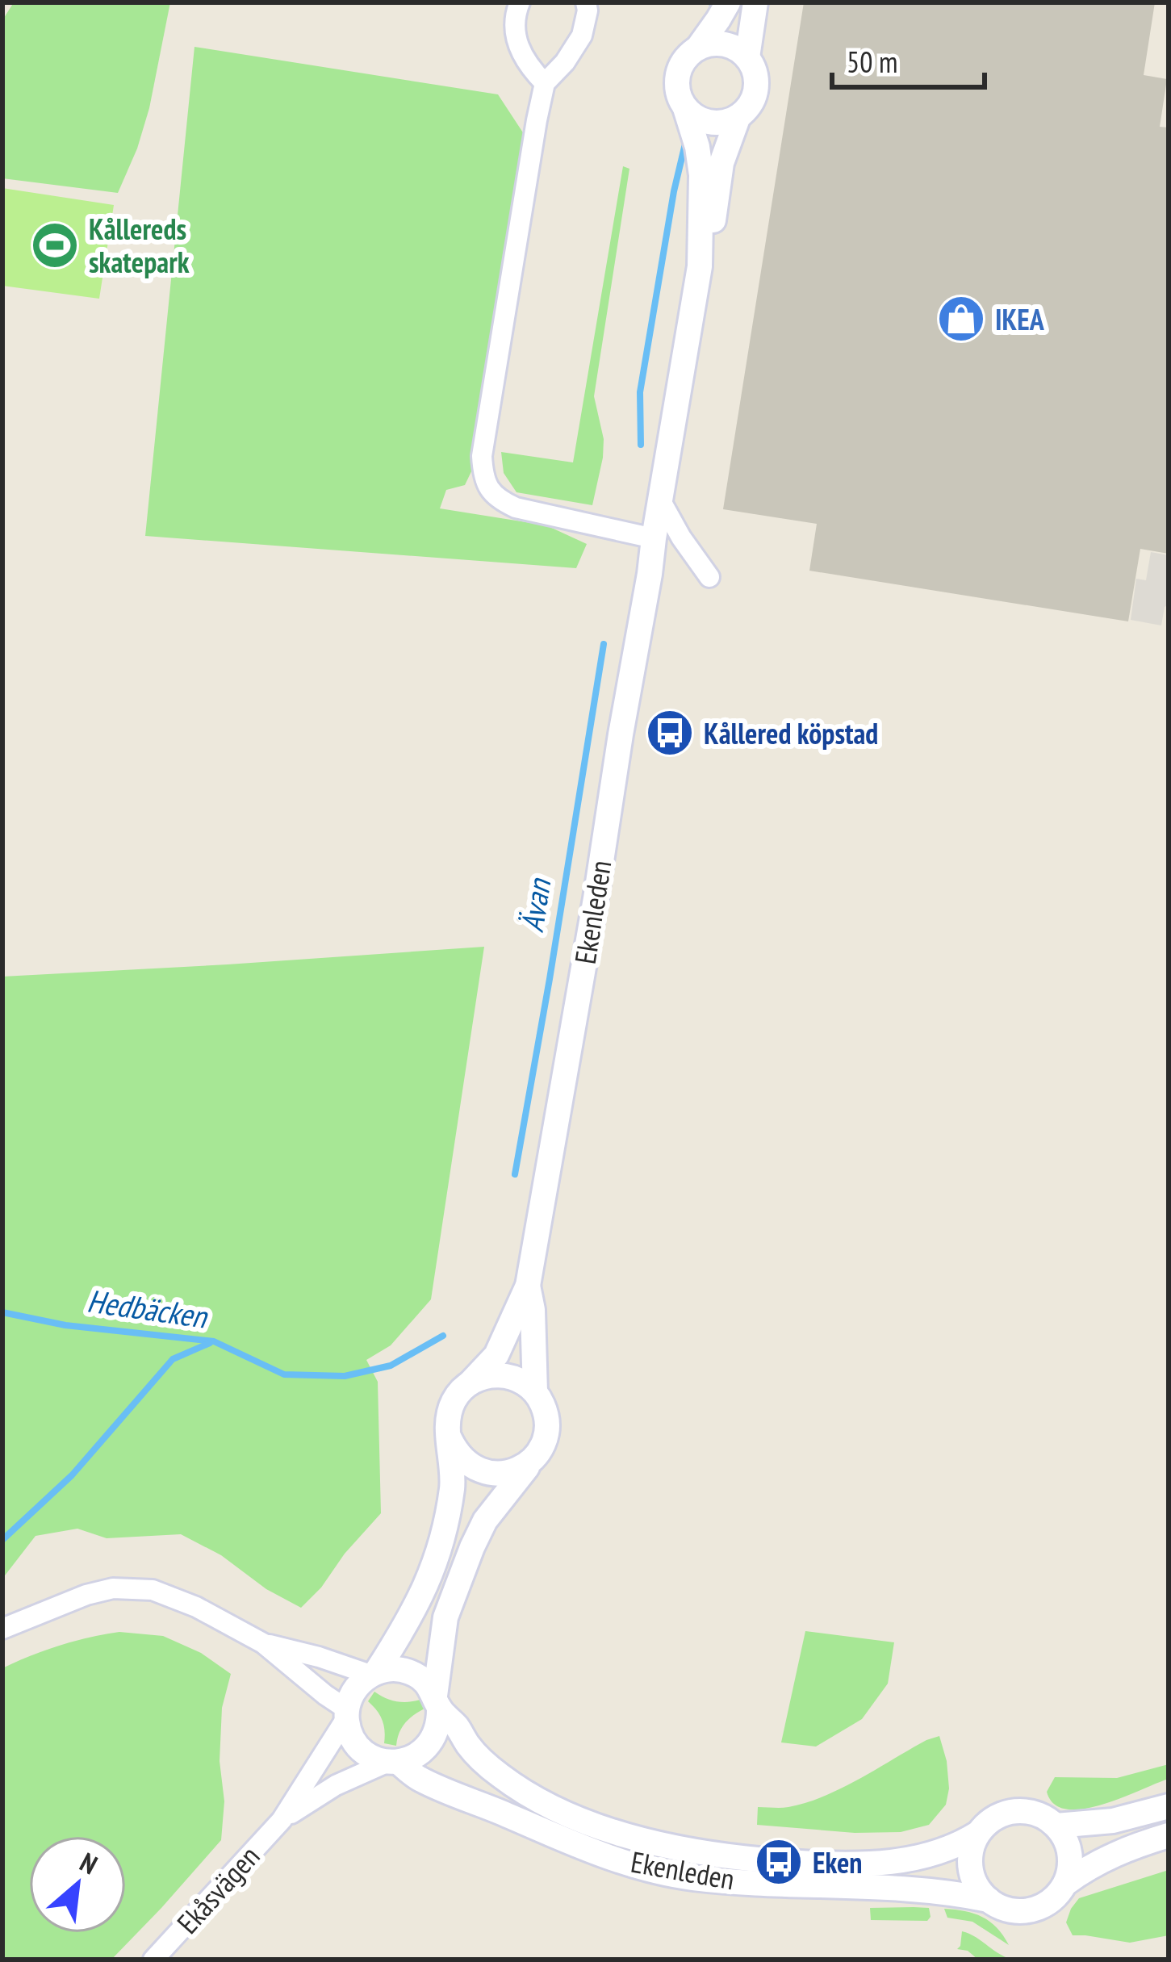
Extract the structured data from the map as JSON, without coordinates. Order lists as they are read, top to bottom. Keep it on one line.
{"streets":{"street":["Ekenleden","Ekåsvägen"]},"crossings":[["Ekenleden","Ekåsvägen"]],"water":["Ävan","Hedbäcken"],"places":{"sports":["Kållereds skatepark"],"shop":["IKEA"],"bus stop":["Kållered köpstad","Eken"]},"scale_bar":"50 m","north":"top right"}
